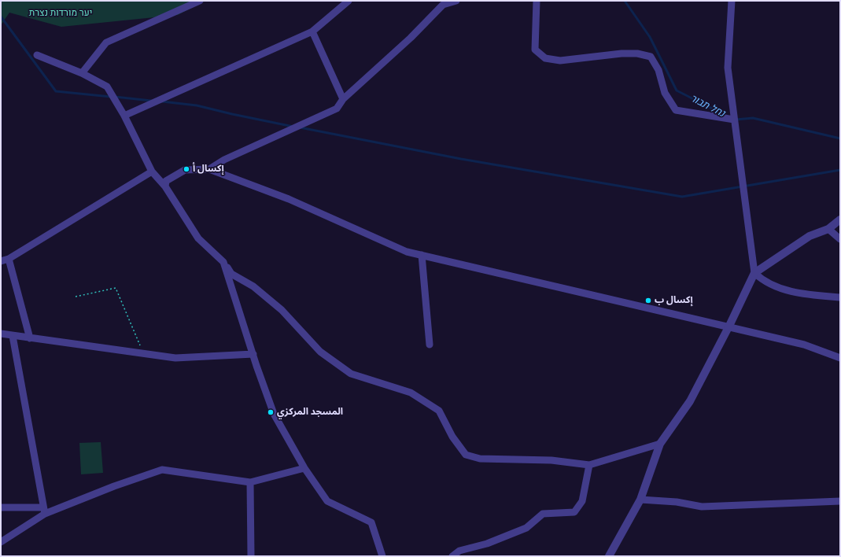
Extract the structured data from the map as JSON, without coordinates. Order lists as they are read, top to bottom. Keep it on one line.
{"water":["נחל תבור"],"parks":["יער מורדות נצרת"],"places":["إكسال أ","إكسال ب","المسجد المركزي"]}
